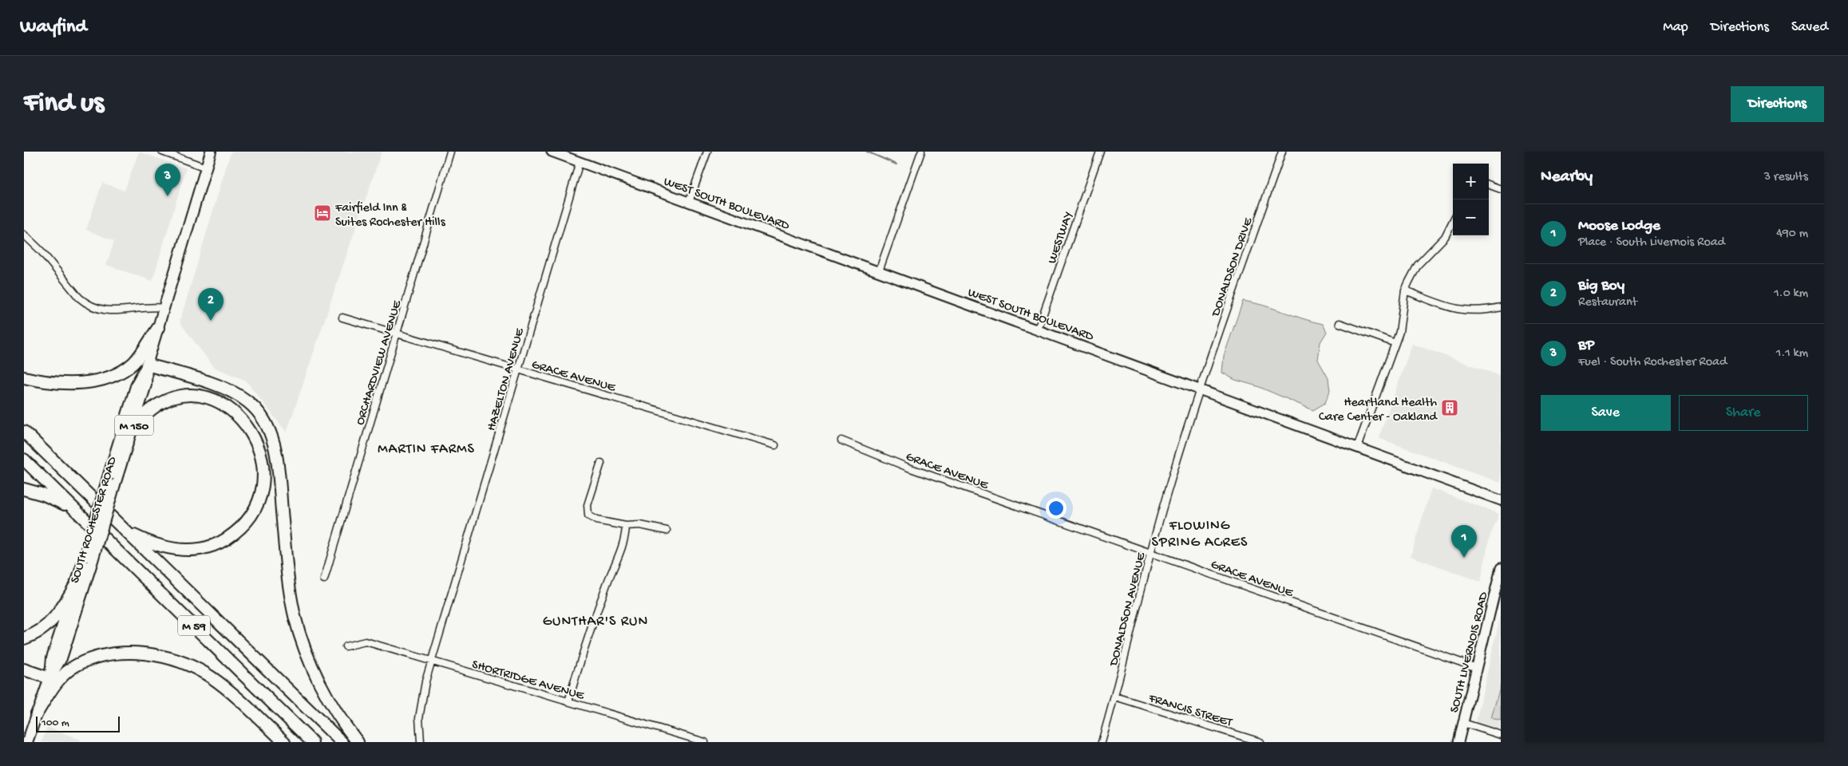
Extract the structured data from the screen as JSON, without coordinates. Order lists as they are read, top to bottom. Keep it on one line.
{"streets":{"highway":["M 59"],"main road":["M 150","SOUTH ROCHESTER ROAD"],"street":["WEST SOUTH BOULEVARD","WESTWAY","DONALDSON DRIVE","ORCHARDVIEW AVENUE","GRACE AVENUE","HAZELTON AVENUE","DONALDSON AVENUE","SOUTH LIVERNOIS ROAD","SHORTRIDGE AVENUE","FRANCIS STREET"]},"crossings":[["WEST SOUTH BOULEVARD","WESTWAY"],["WEST SOUTH BOULEVARD","DONALDSON DRIVE"],["WEST SOUTH BOULEVARD","HAZELTON AVENUE"],["WEST SOUTH BOULEVARD","DONALDSON AVENUE"],["DONALDSON DRIVE","DONALDSON AVENUE"],["ORCHARDVIEW AVENUE","GRACE AVENUE"],["GRACE AVENUE","HAZELTON AVENUE"],["GRACE AVENUE","DONALDSON AVENUE"],["GRACE AVENUE","SOUTH LIVERNOIS ROAD"],["HAZELTON AVENUE","SHORTRIDGE AVENUE"],["DONALDSON AVENUE","FRANCIS STREET"]],"districts":["MARTIN FARMS","FLOWING SPRING ACRES","GUNTHAR'S RUN"],"places":{"hotel":["Fairfield Inn & Suites Rochester Hills"],"building":["Heartland Health Care Center - Oakland"]},"scale_bar":"100 m","page":{"header":"Wayfind","nav":["Map","Directions","Saved"],"buttons":["Directions",["Save","Share"]],"title":"Find us","heading":["Nearby","3 results"],"map_buttons":["+","−"],"pins":["3","2","1"],"list":[{"mark":"1","name":"Moose Lodge","note":"Place · South Livernois Road","value":"490 m"},{"mark":"2","name":"Big Boy","note":"Restaurant","value":"1.0 km"},{"mark":"3","name":"BP","note":"Fuel · South Rochester Road","value":"1.1 km"}],"scale":"100 m"}}
